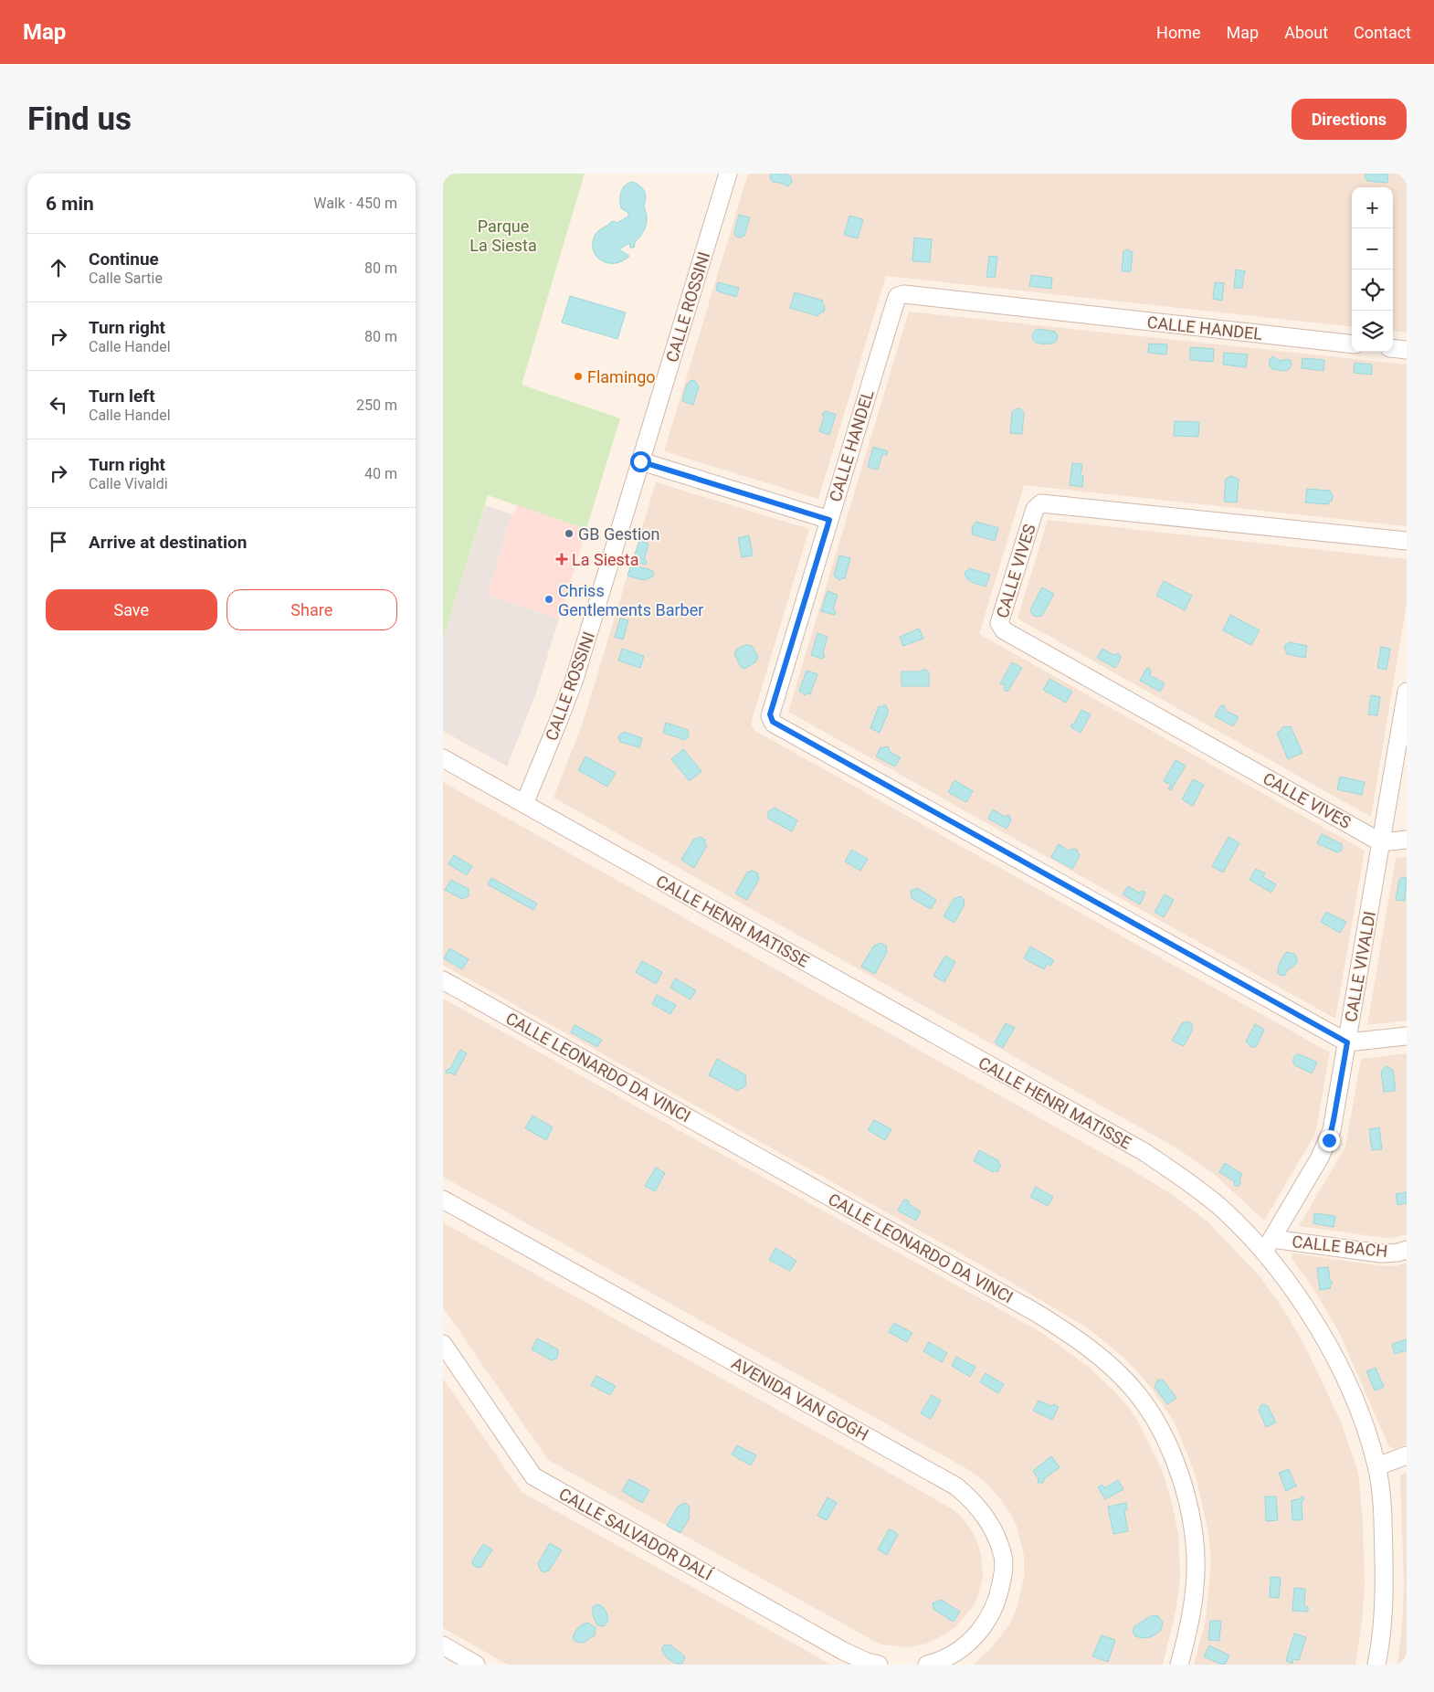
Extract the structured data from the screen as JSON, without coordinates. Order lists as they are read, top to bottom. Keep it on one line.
{"streets":{"street":["CALLE ROSSINI","CALLE HANDEL","CALLE VIVES","CALLE HENRI MATISSE","CALLE VIVALDI","CALLE LEONARDO DA VINCI","CALLE BACH","AVENIDA VAN GOGH","CALLE SALVADOR DALÍ"]},"crossings":[["CALLE ROSSINI","CALLE HENRI MATISSE"],["CALLE HANDEL","CALLE VIVALDI"],["CALLE VIVES","CALLE VIVALDI"],["CALLE HENRI MATISSE","CALLE VIVALDI"],["CALLE HENRI MATISSE","CALLE BACH"],["CALLE VIVALDI","CALLE BACH"]],"parks":["Parque La Siesta"],"places":{"other":["Flamingo","GB Gestion","Chriss Gentlements Barber"],"health":["La Siesta"]},"page":{"header":"Map","nav":["Home","Map","About","Contact"],"buttons":["Directions",["Save","Share"]],"title":"Find us","heading":["6 min","Walk · 450 m"],"map_buttons":["+","−"],"list":[["Continue","Calle Sartie","80 m"],["Turn right","Calle Handel","80 m"],["Turn left","Calle Handel","250 m"],["Turn right","Calle Vivaldi","40 m"],"Arrive at destination"]}}
